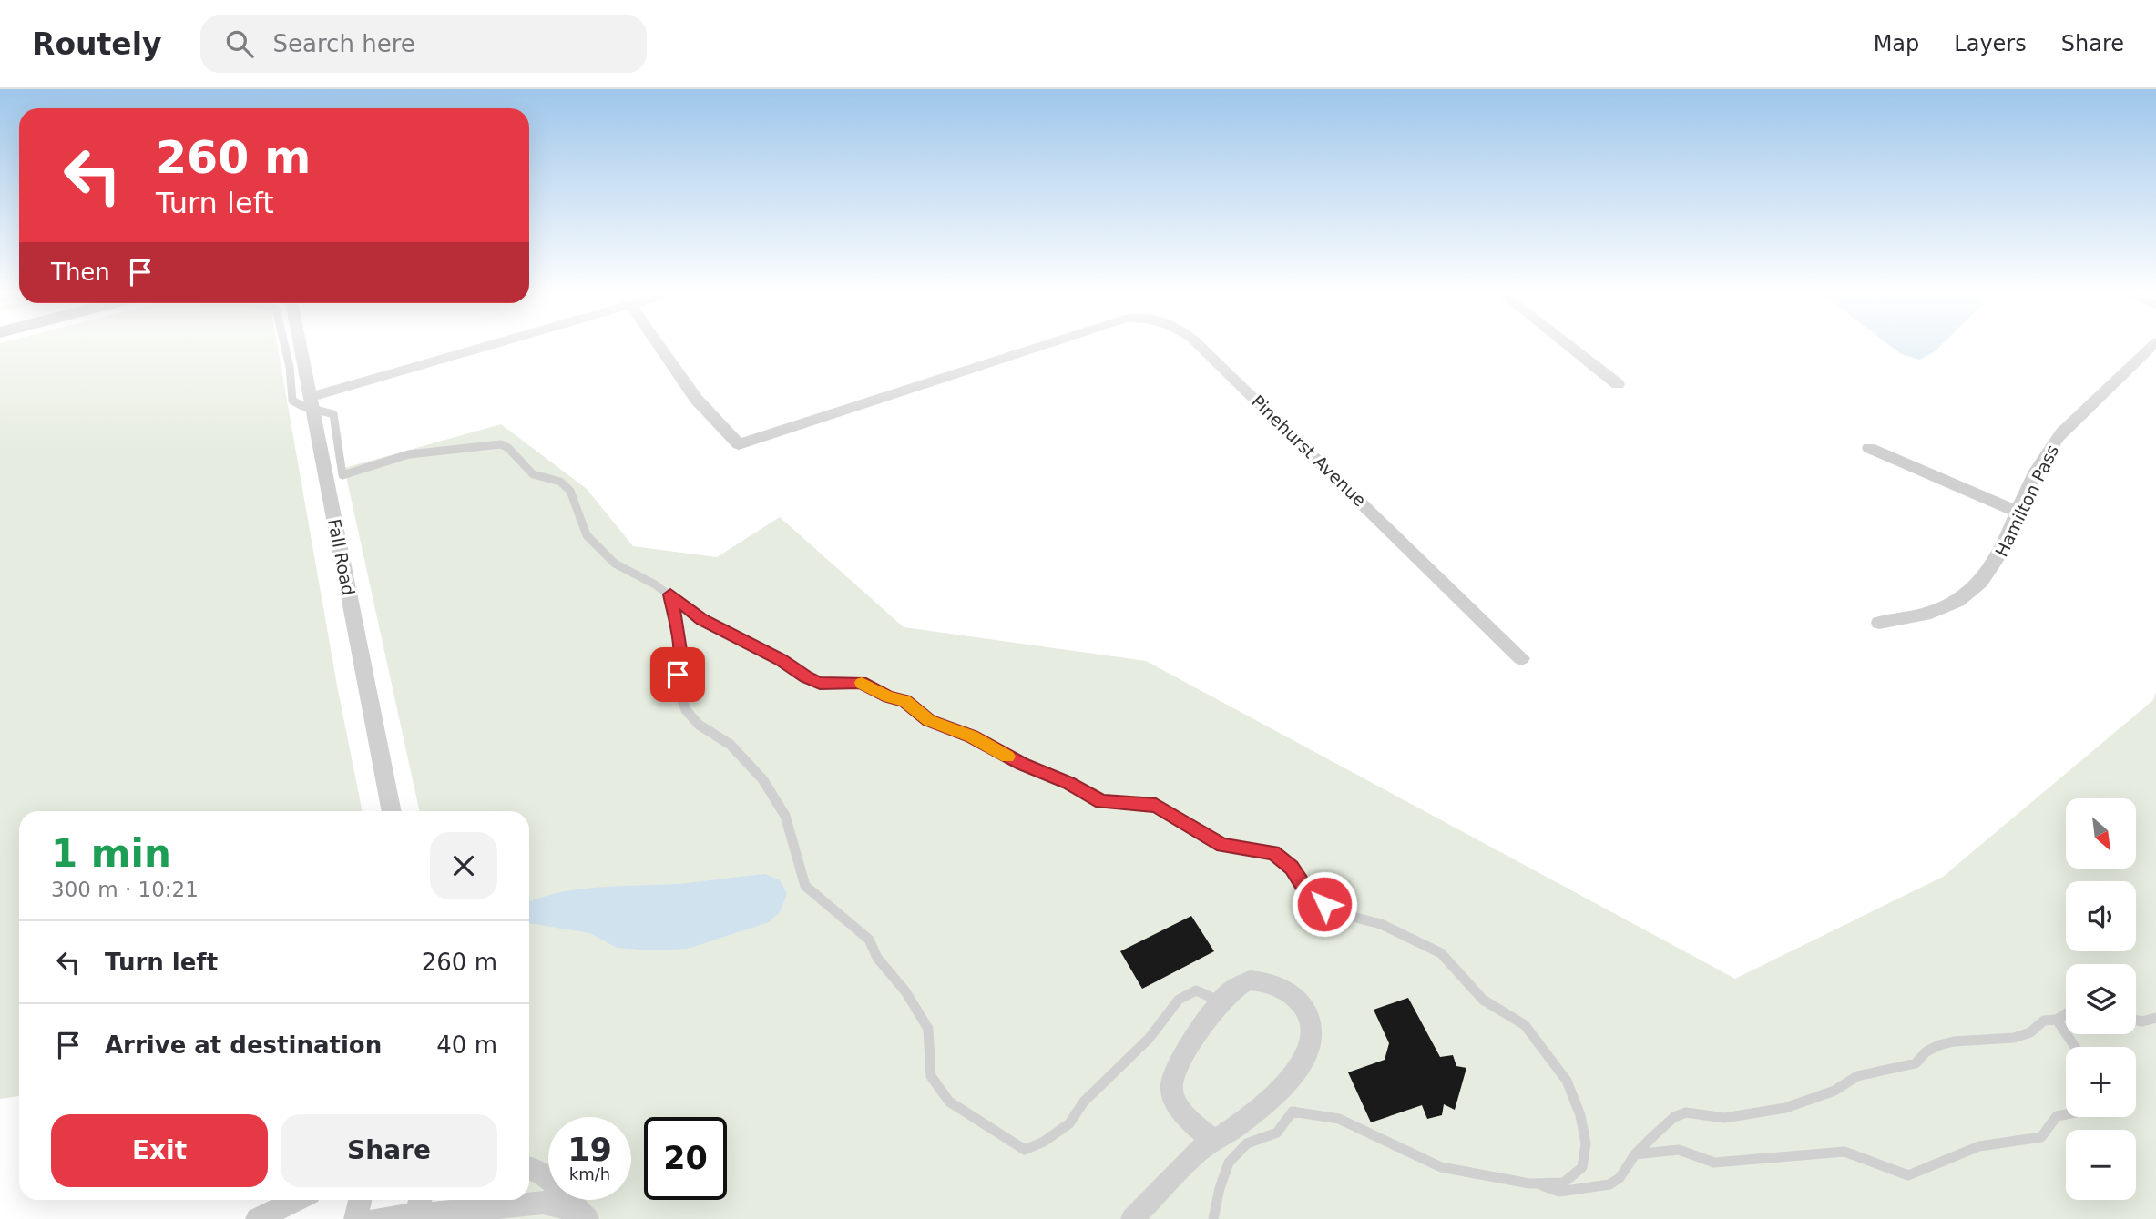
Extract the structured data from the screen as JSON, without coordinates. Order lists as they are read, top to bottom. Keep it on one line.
{"streets":{"street":["Pinehurst Avenue","Hamilton Pass","Fall Road"]},"north":"bottom right","page":{"header":"Routely","search":"Search here","nav":["Map","Layers","Share"],"turn":["260 m","Turn left"],"then":"Then","map_buttons":["+","−"],"heading":["1 min","300 m · 10:21"],"list":[{"name":"Turn left","value":"260 m"},{"name":"Arrive at destination","value":"40 m"}],"buttons":["Exit","Share"],"speed":"19 km/h","limit":"20"}}
